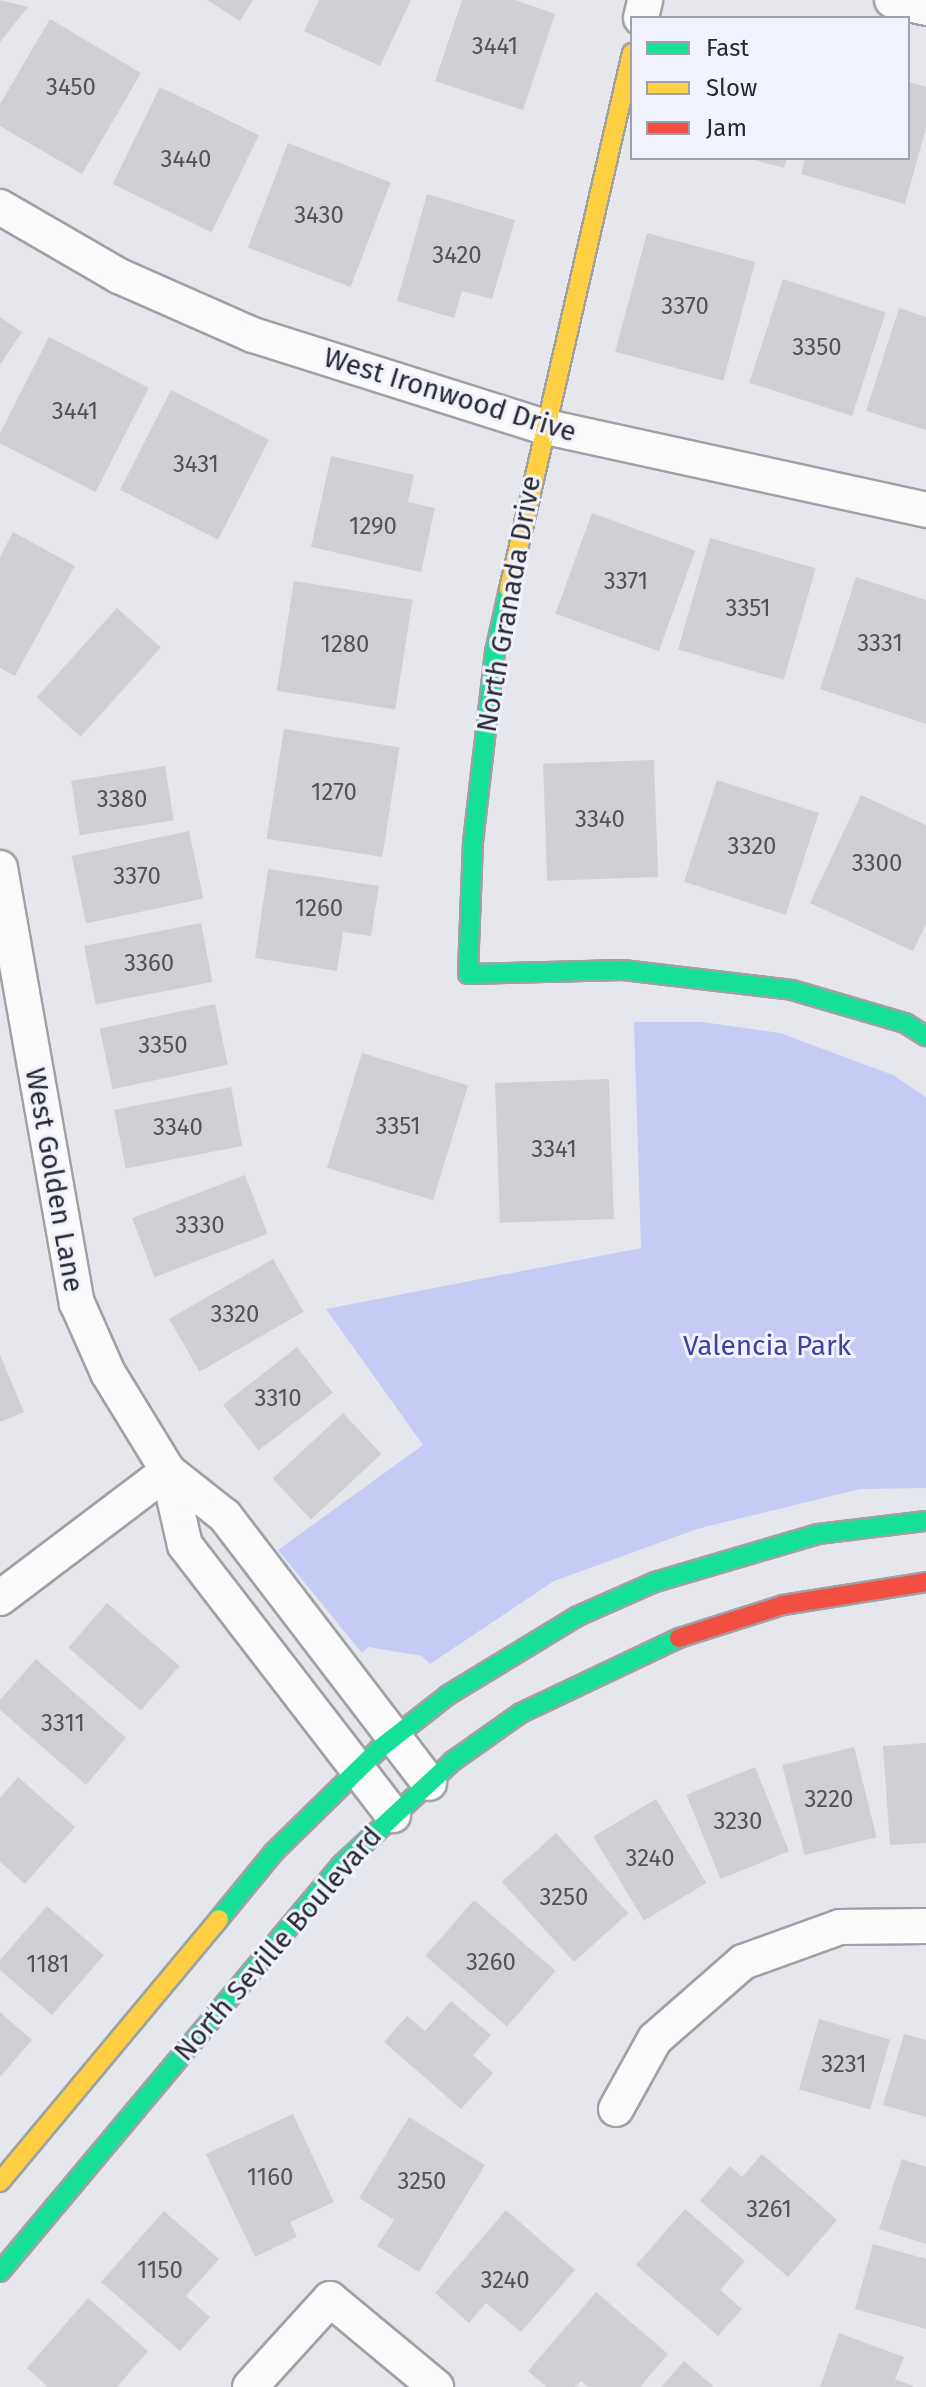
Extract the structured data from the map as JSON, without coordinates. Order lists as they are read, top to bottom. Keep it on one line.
{"streets":{"street":["West Ironwood Drive","North Granada Drive","West Golden Lane","North Seville Boulevard"]},"crossings":[["West Ironwood Drive","North Granada Drive"],["West Golden Lane","North Seville Boulevard"]],"parks":["Valencia Park"],"house_numbers":["3441","3450","3440","3430","3420","3370","3350","3441","3431","1290","3371","3351","3331","1280","1270","3380","3340","3320","3300","3370","1260","3360","3350","3351","3340","3341","3330","3320","3310","3311","3220","3230","3240","3250","3260","1181","3231","1160","3250","3261","1150","3240"],"legend":["Fast","Slow","Jam"]}
